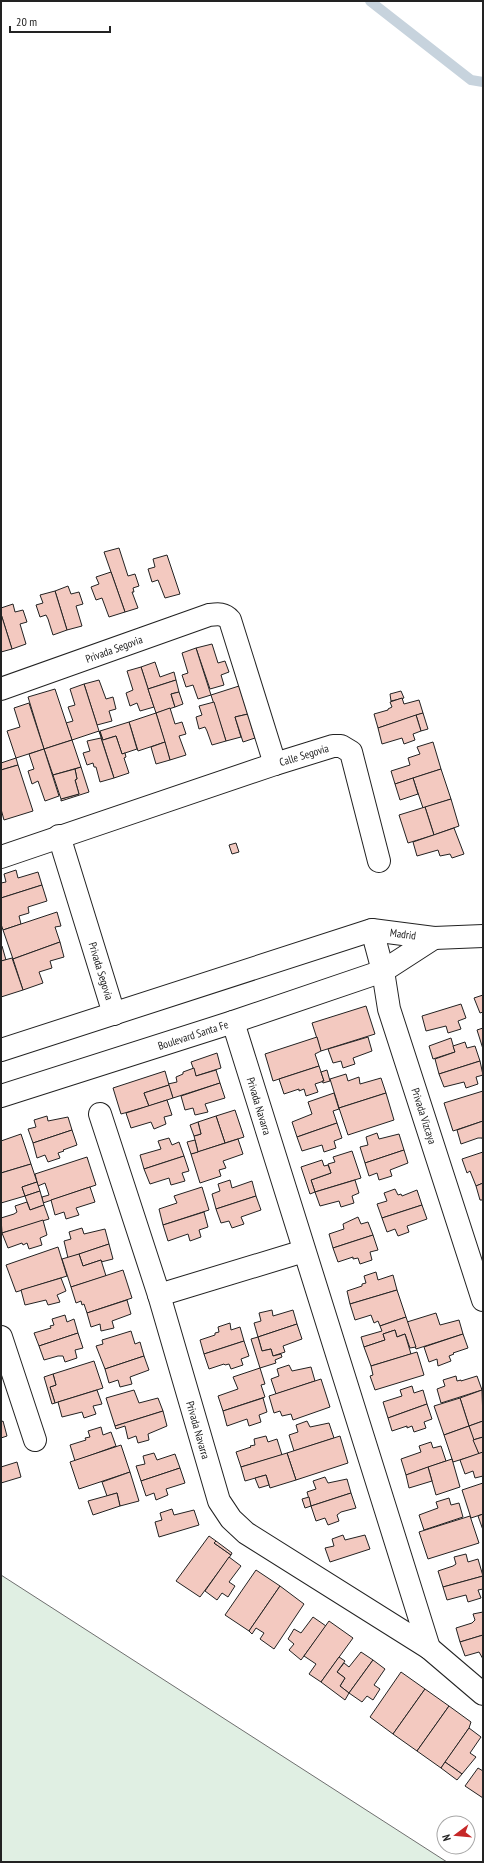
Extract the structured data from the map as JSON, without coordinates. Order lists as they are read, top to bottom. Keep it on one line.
{"streets":{"street":["Privada Segovia","Calle Segovia","Madrid","Boulevard Santa Fe","Privada Navarra","Privada Vizcaya"]},"crossings":[["Privada Segovia","Calle Segovia"],["Madrid","Boulevard Santa Fe"],["Madrid","Privada Vizcaya"],["Boulevard Santa Fe","Privada Navarra"],["Boulevard Santa Fe","Privada Vizcaya"]],"scale_bar":"20 m","north":"left"}
